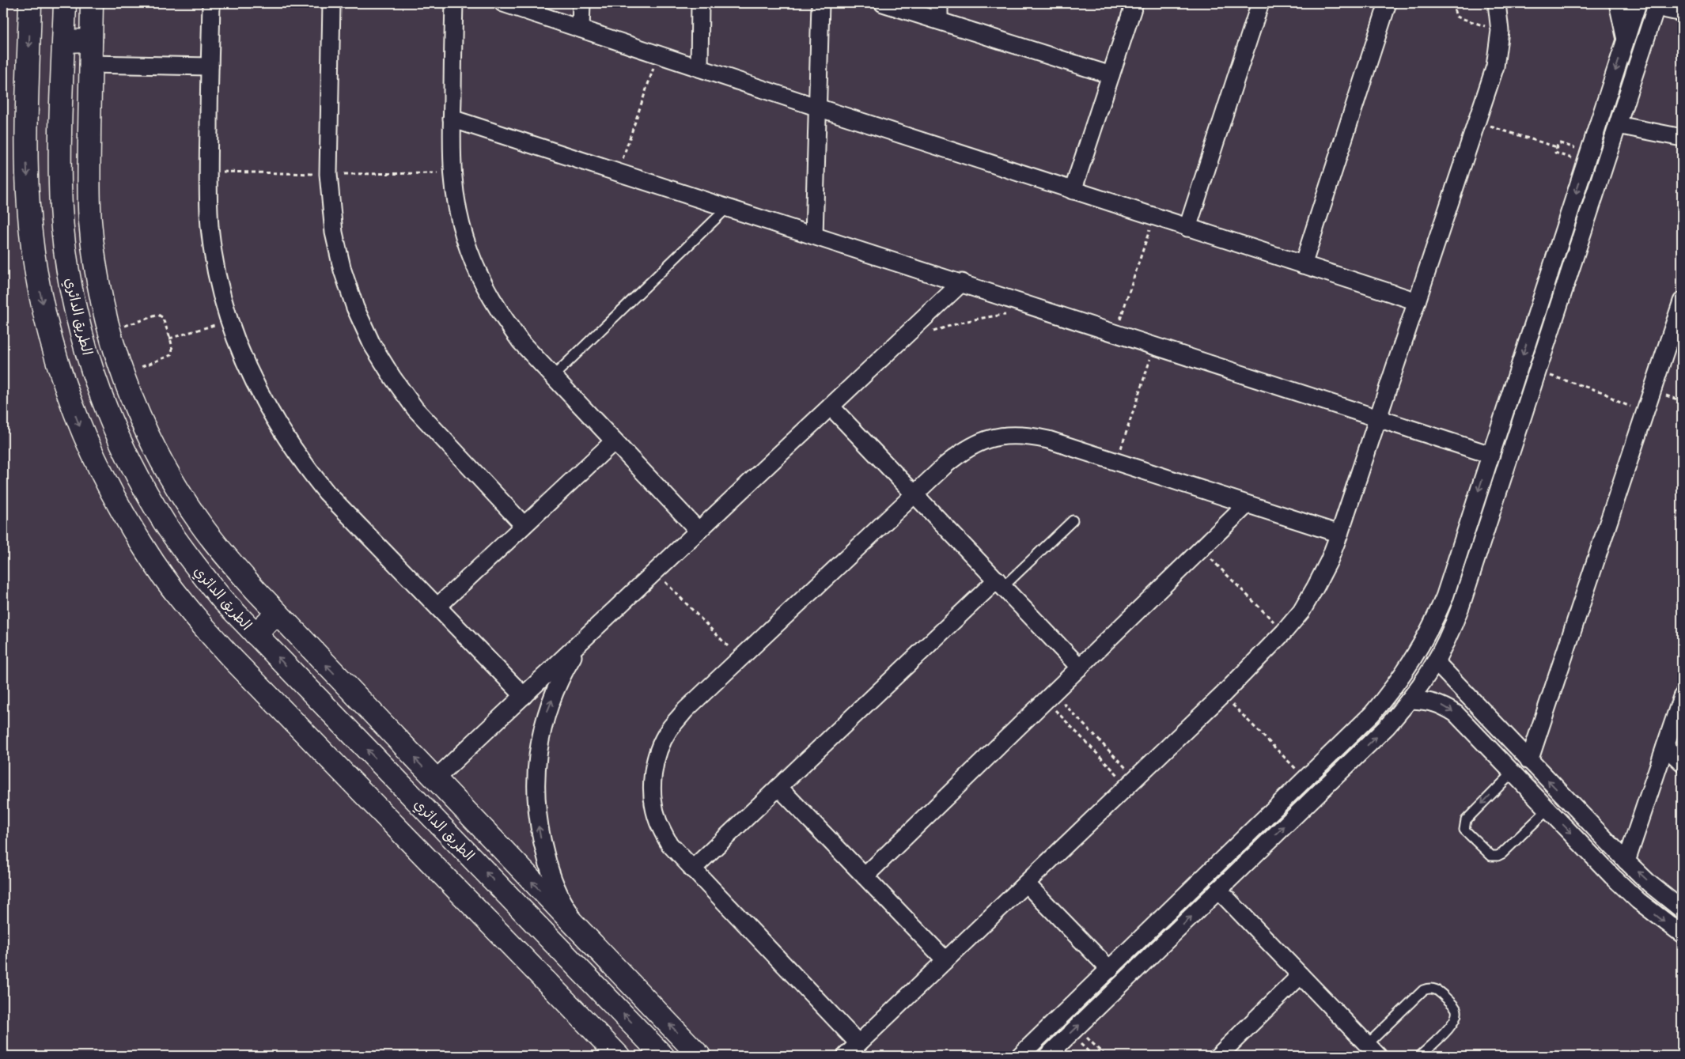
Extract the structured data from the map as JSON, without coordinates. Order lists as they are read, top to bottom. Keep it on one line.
{"streets":{"main road":["الطريق الدائري"]}}
